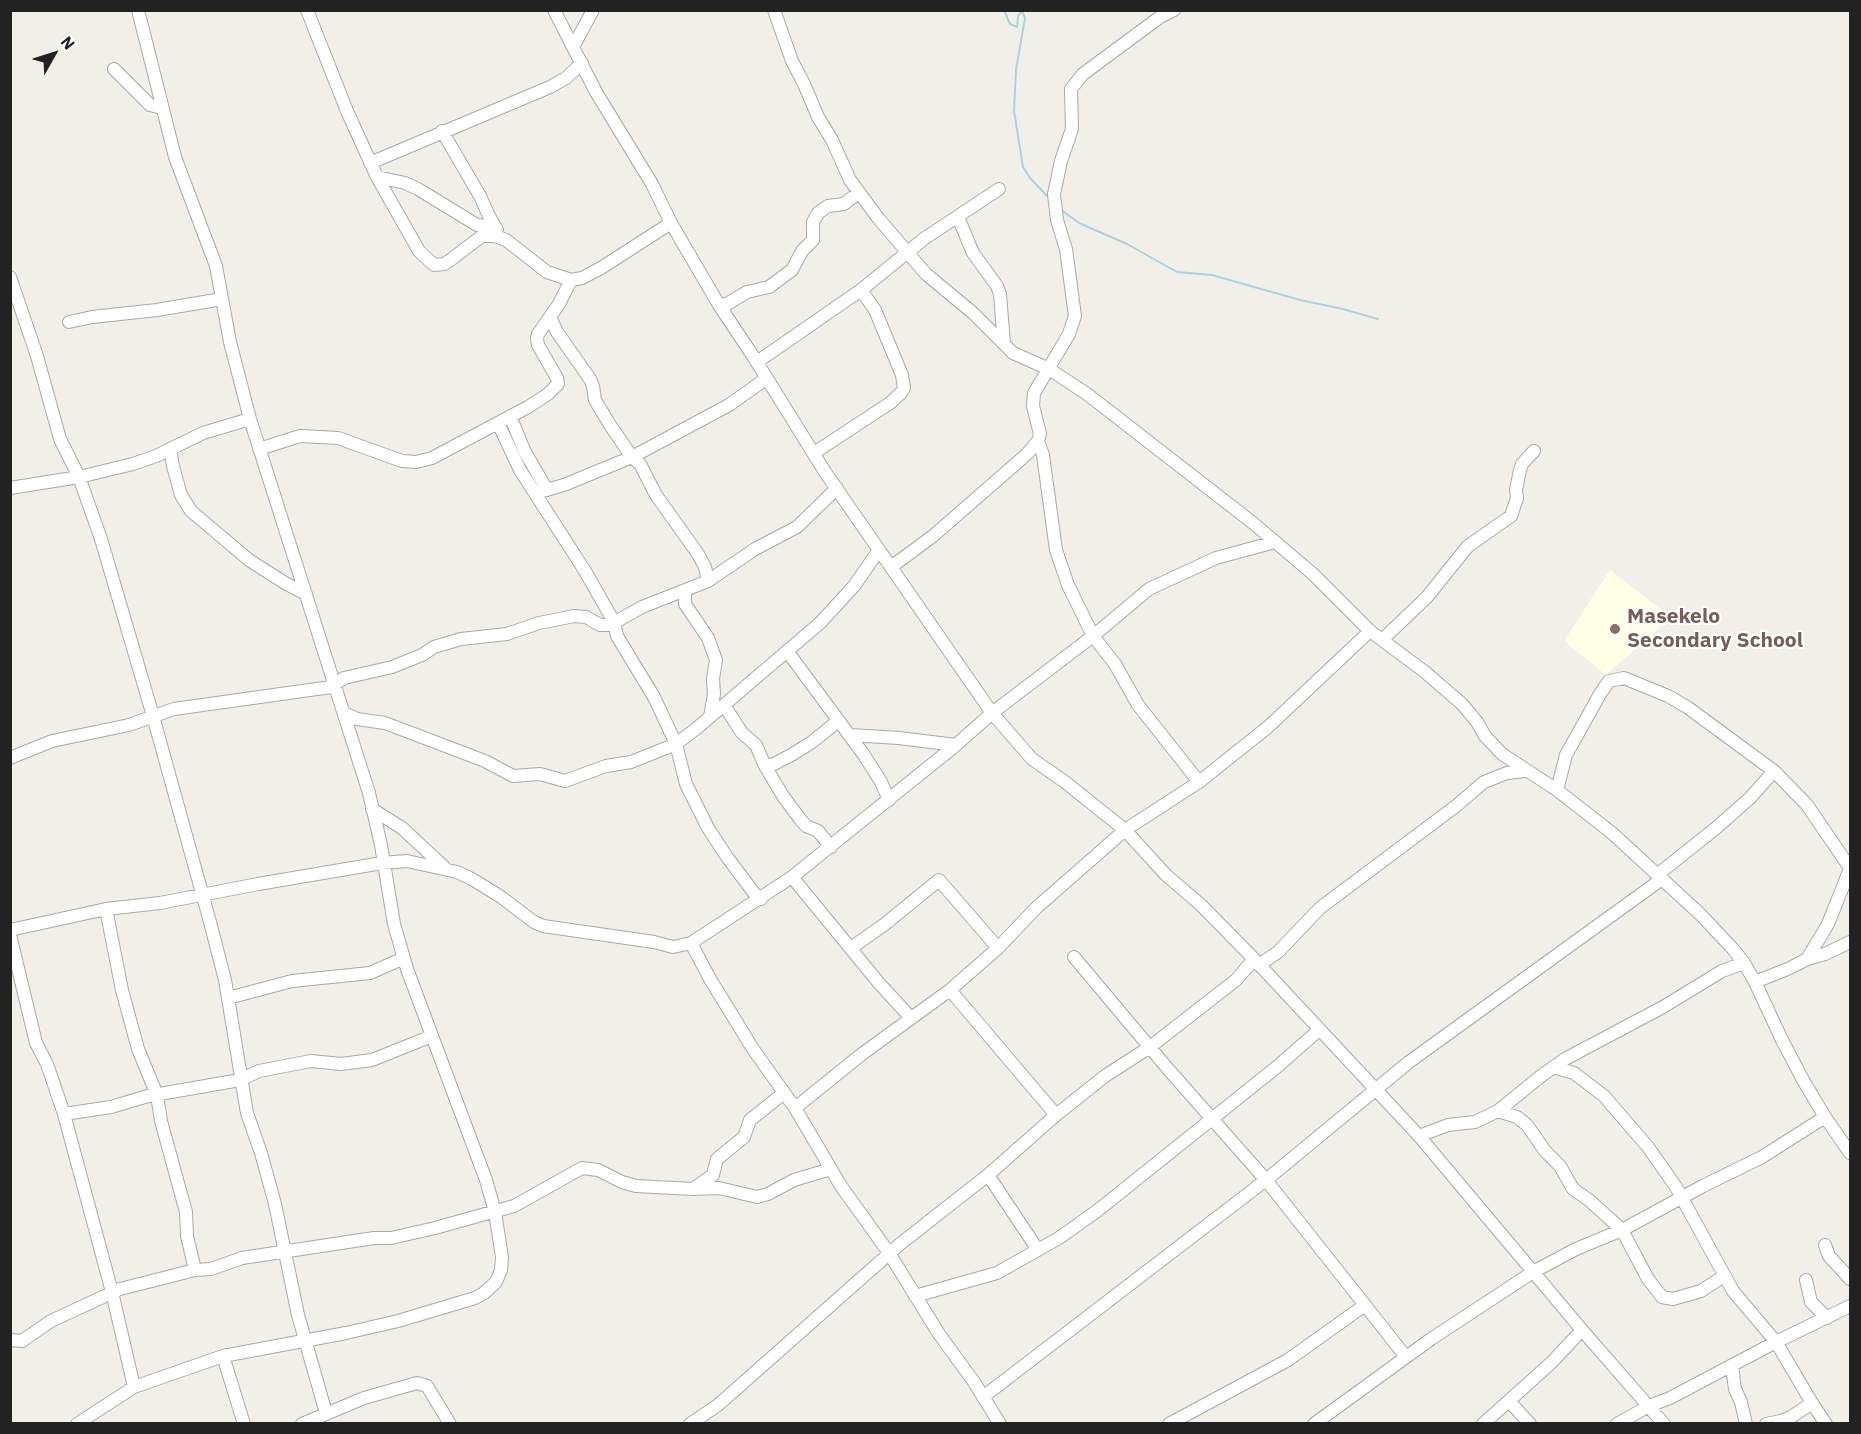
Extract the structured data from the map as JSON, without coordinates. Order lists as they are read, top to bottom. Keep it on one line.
{"places":["Masekelo Secondary School"],"north":"top right"}
